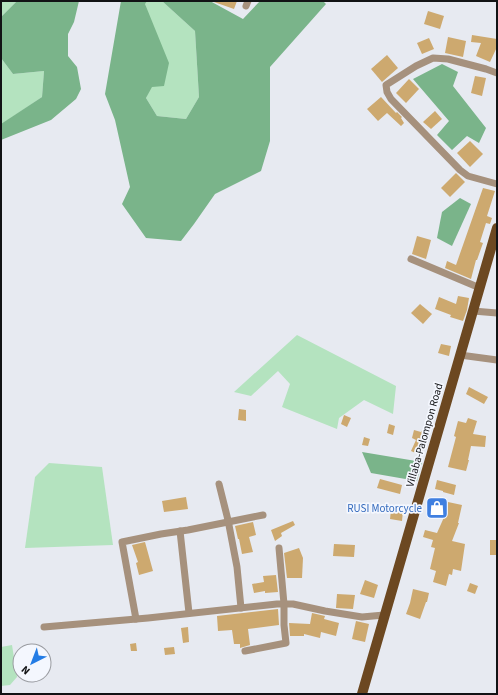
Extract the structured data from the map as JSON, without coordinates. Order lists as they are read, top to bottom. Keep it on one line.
{"streets":{"main road":["Villaba-Palompon Road"]},"places":{"shop":["RUSI Motorcycle"]},"north":"bottom left"}
